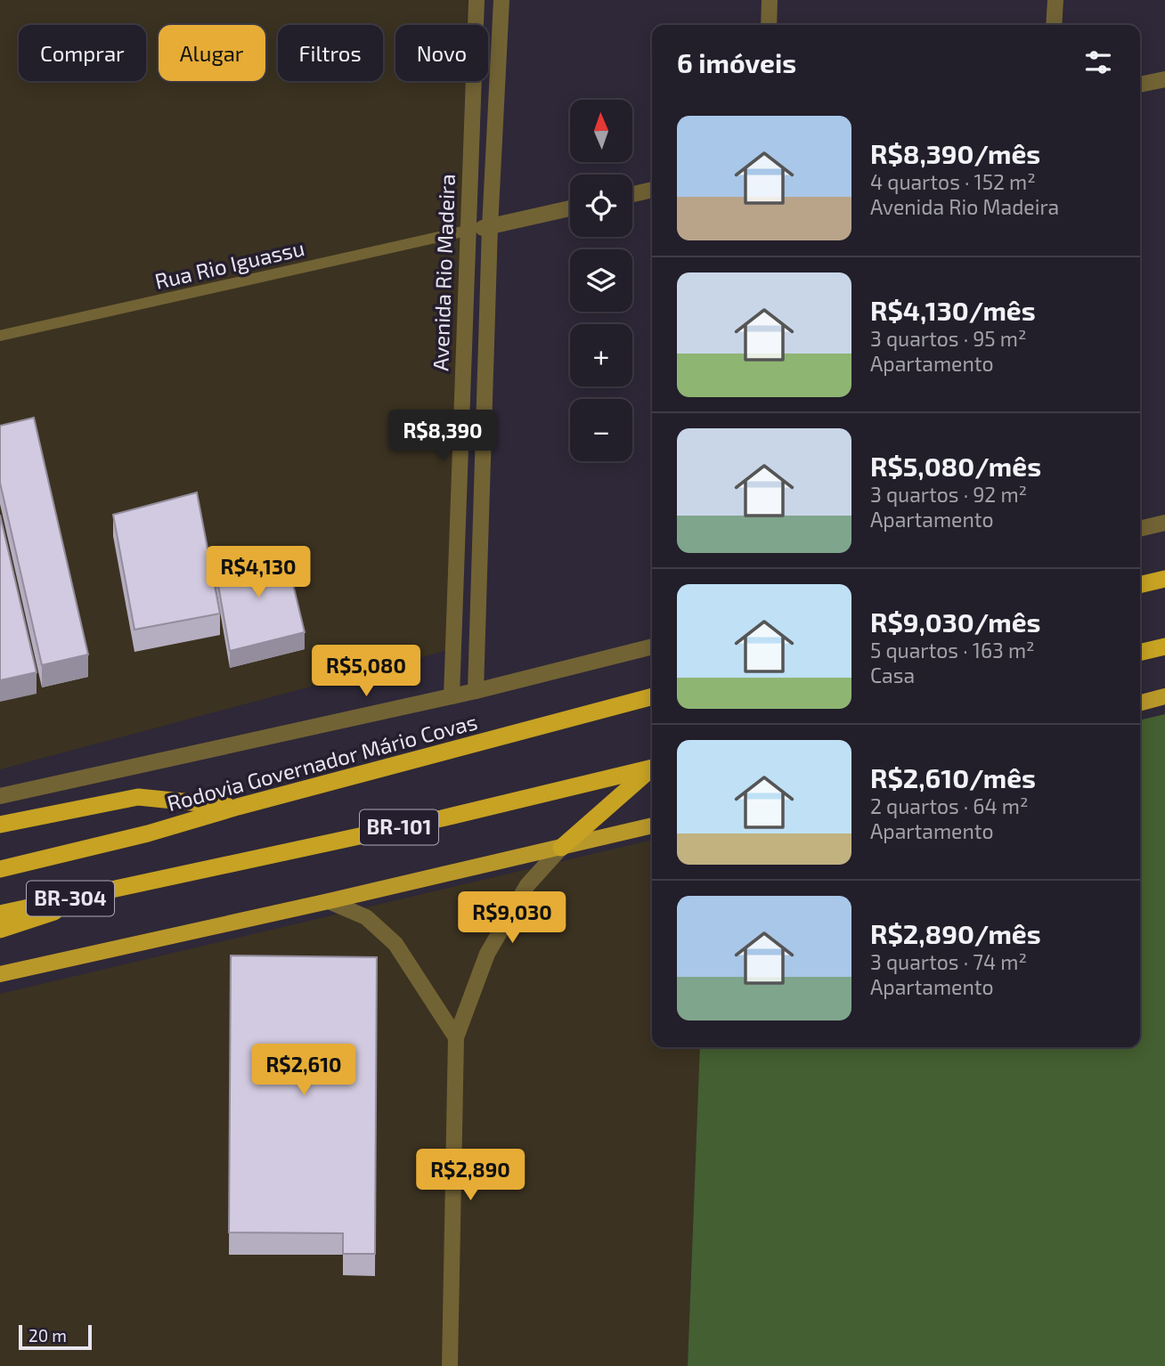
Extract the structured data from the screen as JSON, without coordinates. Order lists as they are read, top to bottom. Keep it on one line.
{"streets":{"highway":["Rodovia Governador Mário Covas","BR-101","BR-304"],"street":["Avenida Rio Madeira"],"lane":["Rua Rio Iguassu"]},"crossings":[["Rua Rio Iguassu","Avenida Rio Madeira"],["BR-101","BR-304"]],"scale_bar":"20 m","north":"top","page":{"chip":["Comprar","Alugar","Filtros","Novo"],"heading":"6 imóveis","map_buttons":["+","−"],"list":[{"name":"R$8,390/mês","note":"4 quartos · 152 m² · Avenida Rio Madeira"},{"name":"R$4,130/mês","note":"3 quartos · 95 m² · Apartamento"},{"name":"R$5,080/mês","note":"3 quartos · 92 m² · Apartamento"},{"name":"R$9,030/mês","note":"5 quartos · 163 m² · Casa"},{"name":"R$2,610/mês","note":"2 quartos · 64 m² · Apartamento"},{"name":"R$2,890/mês","note":"3 quartos · 74 m² · Apartamento"}],"price":["R$8,390","R$4,130","R$5,080","R$9,030","R$2,610","R$2,890"],"scale":"20 m"}}
